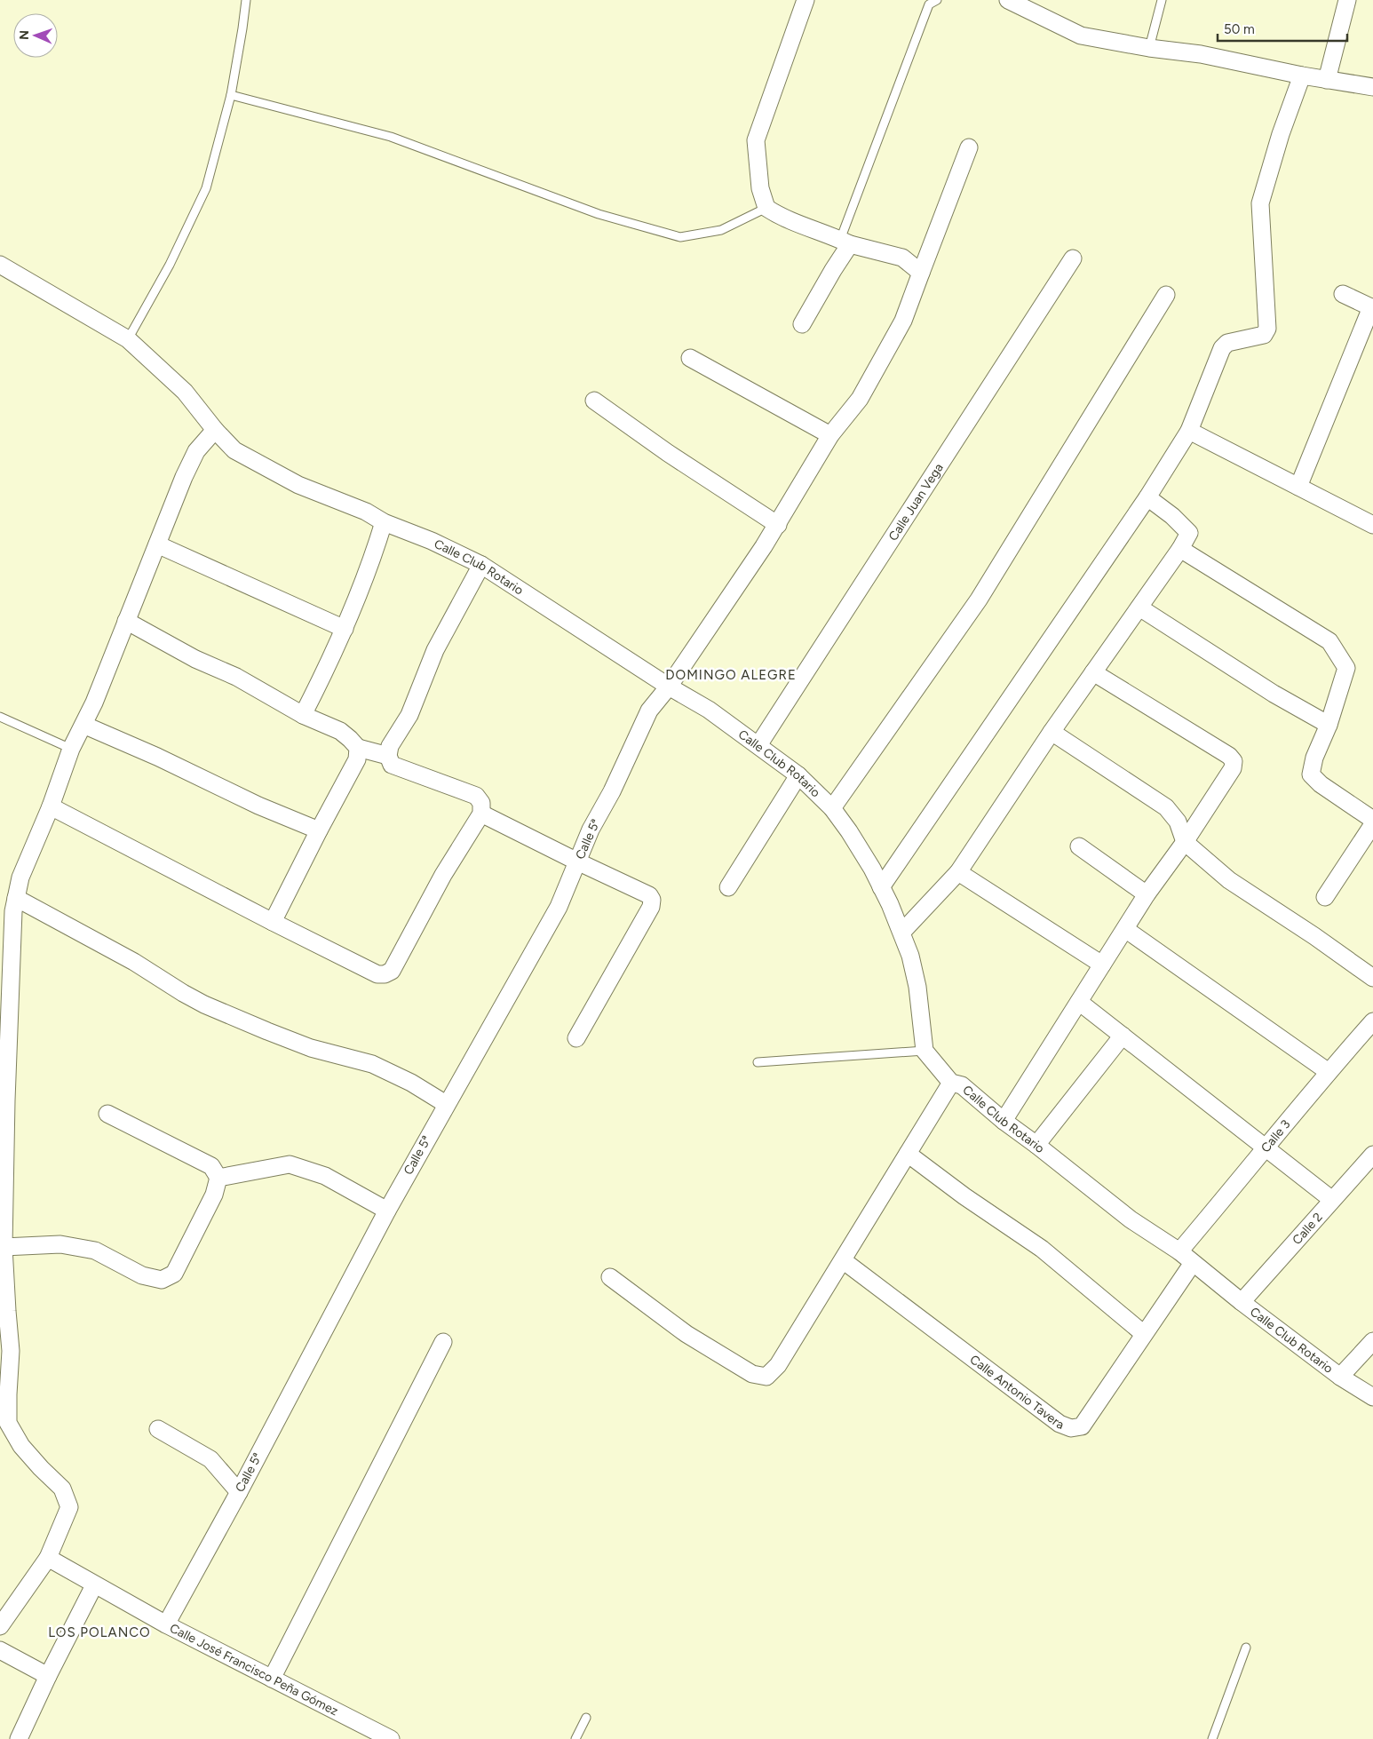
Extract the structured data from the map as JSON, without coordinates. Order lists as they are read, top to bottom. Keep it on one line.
{"streets":{"street":["Calle Juan Vega","Calle Club Rotario","Calle 5ª","Calle 3","Calle 2","Calle Antonio Tavera","Calle José Francisco Peña Gómez"]},"crossings":[["Calle Juan Vega","Calle Club Rotario"],["Calle Club Rotario","Calle 5ª"],["Calle Club Rotario","Calle 3"],["Calle Club Rotario","Calle 2"],["Calle Club Rotario","Calle Antonio Tavera"],["Calle 5ª","Calle José Francisco Peña Gómez"]],"districts":["DOMINGO ALEGRE","LOS POLANCO"],"scale_bar":"50 m","north":"left"}
